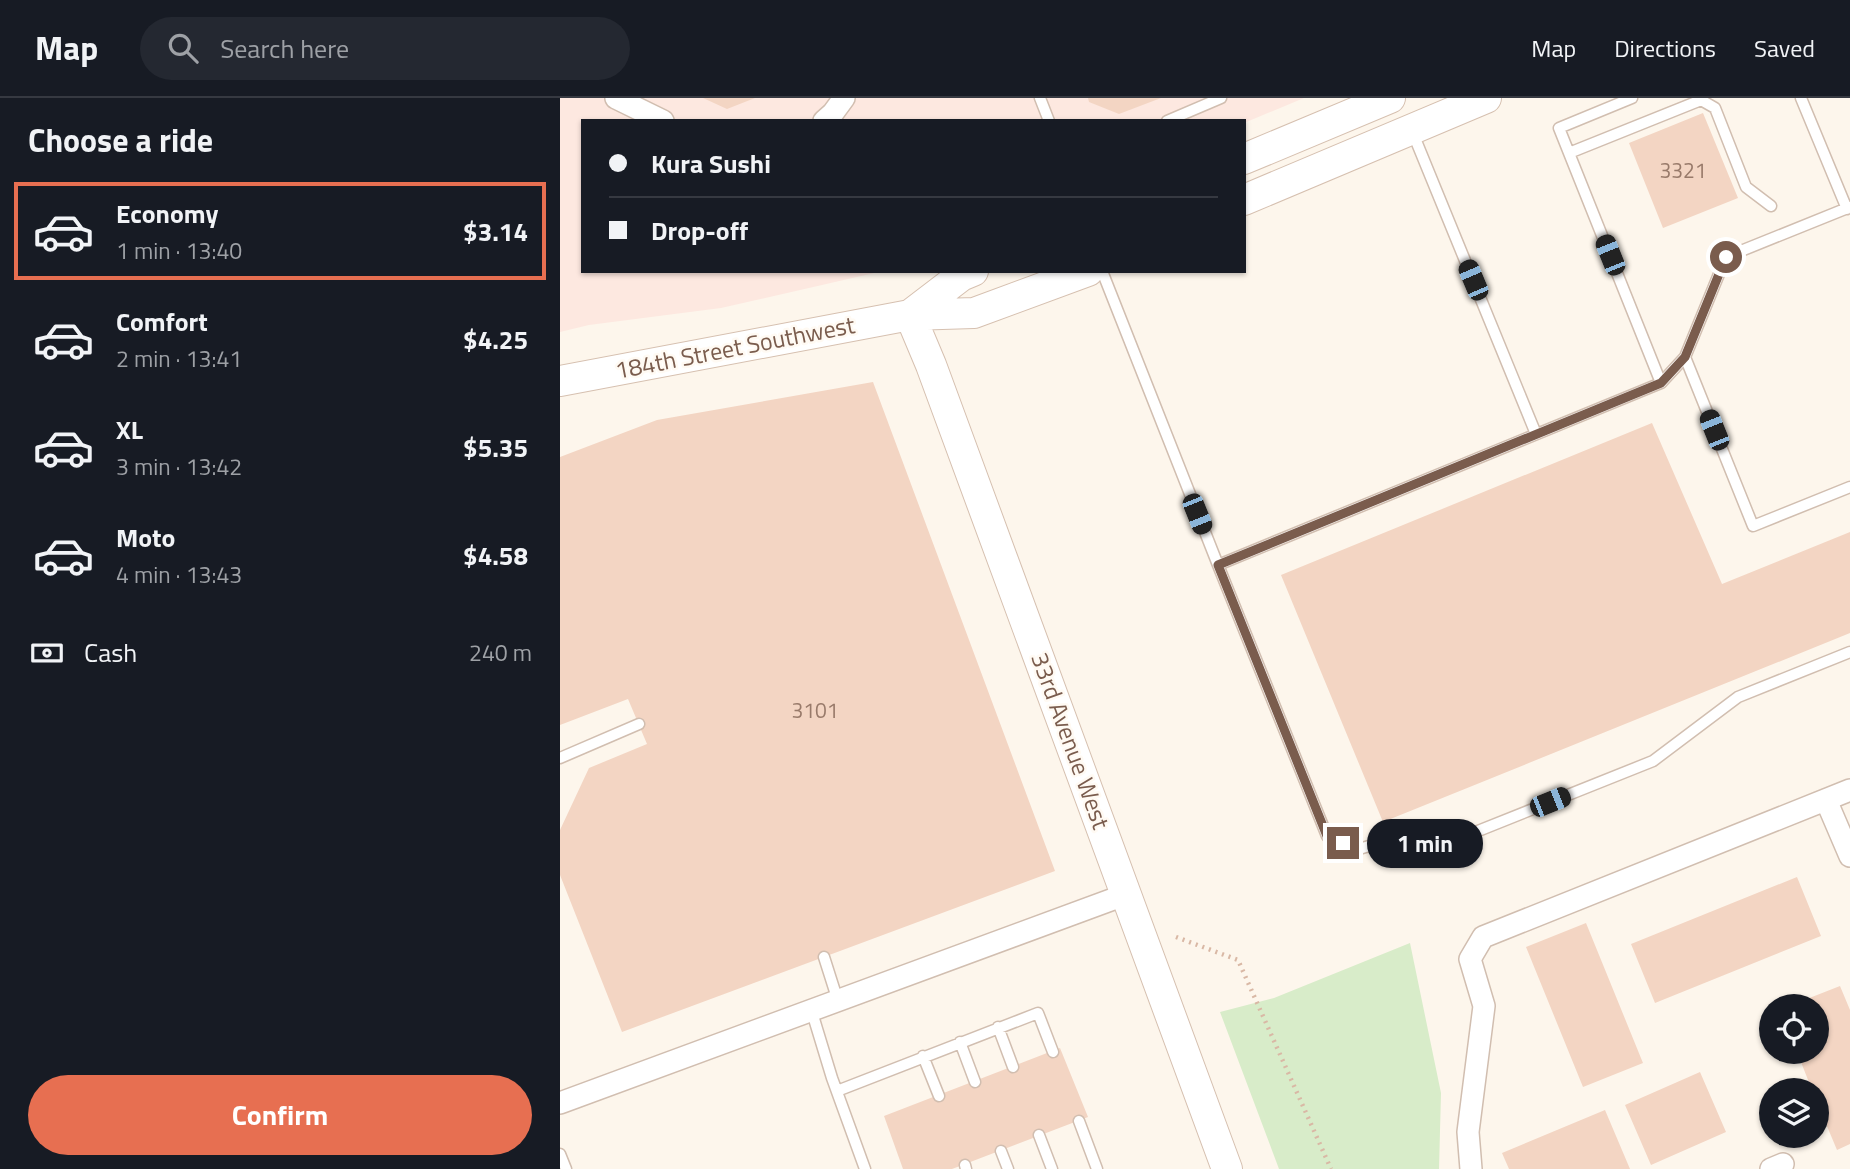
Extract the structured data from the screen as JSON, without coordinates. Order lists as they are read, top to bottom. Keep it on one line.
{"streets":{"main road":["184th Street Southwest","33rd Avenue West"]},"crossings":[["184th Street Southwest","33rd Avenue West"]],"house_numbers":["3321","3101"],"page":{"header":"Map","search":"Search here","nav":["Map","Directions","Saved"],"heading":"Choose a ride","banner":["Kura Sushi","Drop-off"],"list":[{"name":"Economy","note":"1 min · 13:40","value":"$3.14"},{"name":"Comfort","note":"2 min · 13:41","value":"$4.25"},{"name":"XL","note":"3 min · 13:42","value":"$5.35"},{"name":"Moto","note":"4 min · 13:43","value":"$4.58"}],"pay":["Cash","240 m"],"bubble":"1 min","buttons":"Confirm"}}
